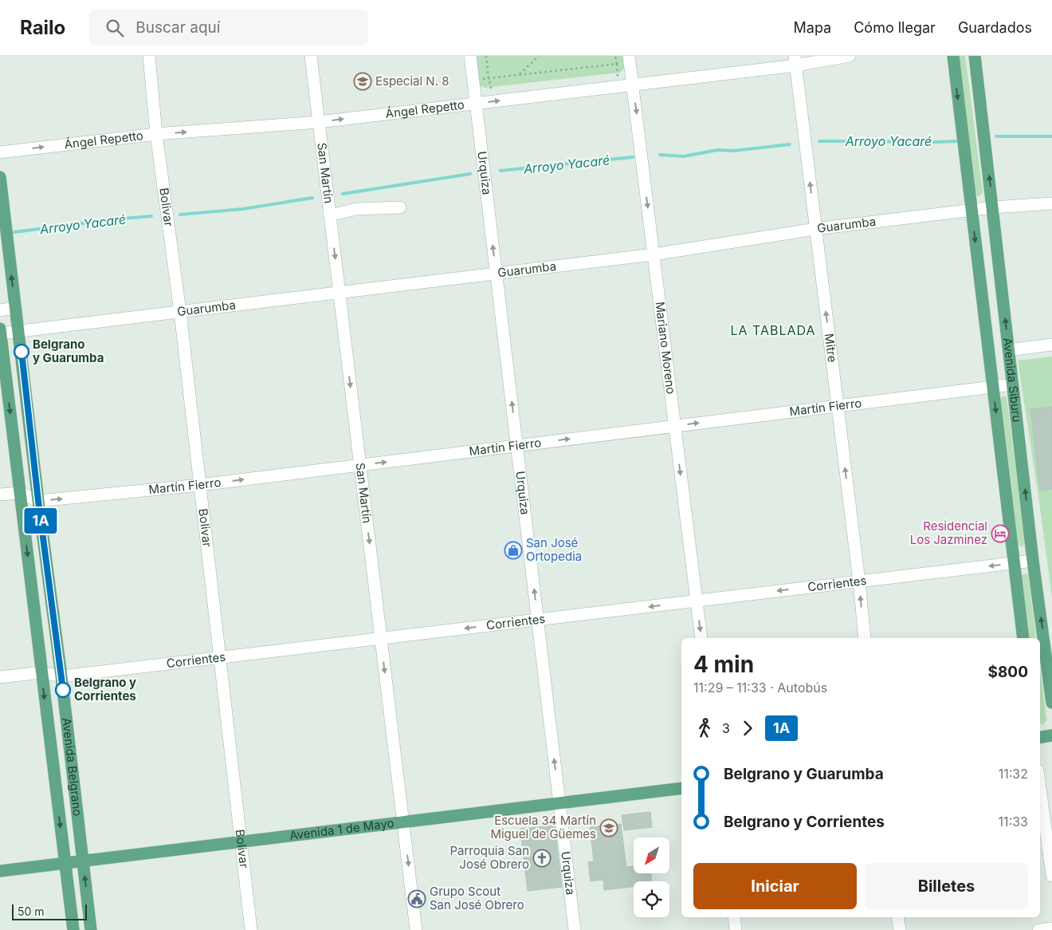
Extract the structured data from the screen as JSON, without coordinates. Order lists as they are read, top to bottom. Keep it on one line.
{"streets":{"main road":["Avenida Siburu","Avenida Belgrano","Avenida 1 de Mayo"],"street":["Ángel Repetto","San Martín","Urquiza","Bolivar","Guarumba","Mariano Moreno","Mitre","Martín Fierro","Corrientes"]},"crossings":[["Ángel Repetto","San Martín"],["Ángel Repetto","Urquiza"],["Ángel Repetto","Bolivar"],["Ángel Repetto","Mariano Moreno"],["Ángel Repetto","Mitre"],["San Martín","Guarumba"],["San Martín","Martín Fierro"],["San Martín","Corrientes"],["San Martín","Avenida 1 de Mayo"],["Urquiza","Guarumba"],["Urquiza","Martín Fierro"],["Urquiza","Corrientes"],["Urquiza","Avenida 1 de Mayo"],["Bolivar","Guarumba"],["Bolivar","Martín Fierro"],["Bolivar","Corrientes"],["Bolivar","Avenida 1 de Mayo"],["Guarumba","Mariano Moreno"],["Guarumba","Mitre"],["Guarumba","Avenida Siburu"],["Guarumba","Avenida Belgrano"],["Mariano Moreno","Martín Fierro"],["Mariano Moreno","Corrientes"],["Mitre","Martín Fierro"],["Mitre","Corrientes"],["Avenida Siburu","Martín Fierro"],["Avenida Siburu","Corrientes"],["Martín Fierro","Avenida Belgrano"],["Corrientes","Avenida Belgrano"],["Avenida Belgrano","Avenida 1 de Mayo"]],"one_way":["Ángel Repetto","San Martín","Urquiza","Mariano Moreno","Mitre","Martín Fierro","Corrientes"],"districts":["LA TABLADA"],"water":["Arroyo Yacaré"],"places":{"school or university":["Especial N. 8","Escuela 34 Martín Miguel de Güemes"],"other":["Belgrano y Guarumba","Belgrano y Corrientes"],"hotel":["Residencial Los Jazminez"],"shop":["San José Ortopedia"],"church":["Parroquia San José Obrero"],"public building":["Grupo Scout San José Obrero"]},"lines":["bus line 1A"],"scale_bar":"50 m","north":"bottom left","page":{"header":"Railo","search":"Buscar aquí","nav":["Mapa","Cómo llegar","Guardados"],"on_map":"1A","heading":["4 min","11:29 – 11:33 · Autobús","$800"],"legs":["3","1A"],"list":[{"name":"Belgrano y Guarumba","value":"11:32"},{"name":"Belgrano y Corrientes","value":"11:33"}],"buttons":["Iniciar","Billetes"],"scale":"50 m"}}
